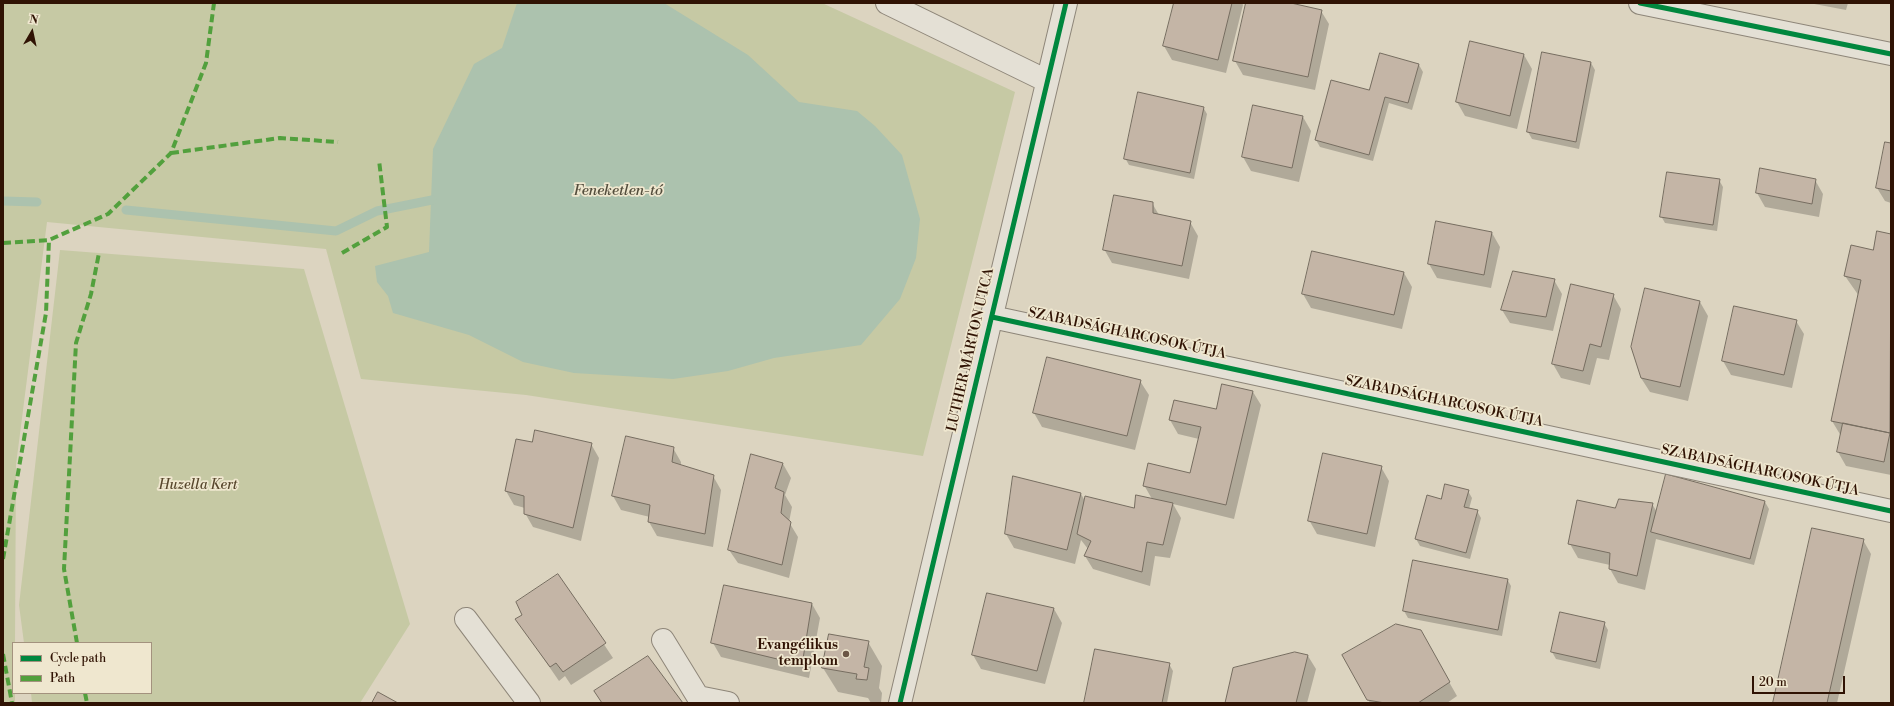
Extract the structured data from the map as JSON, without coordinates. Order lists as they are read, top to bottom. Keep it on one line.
{"streets":{"street":["SZABADSÁGHARCOSOK ÚTJA","LUTHER MÁRTON UTCA"]},"crossings":[["SZABADSÁGHARCOSOK ÚTJA","LUTHER MÁRTON UTCA"]],"water":["Feneketlen-tó"],"parks":["Huzella Kert"],"places":["Evangélikus templom"],"legend":["Cycle path","Path"],"scale_bar":"20 m","north":"top"}
